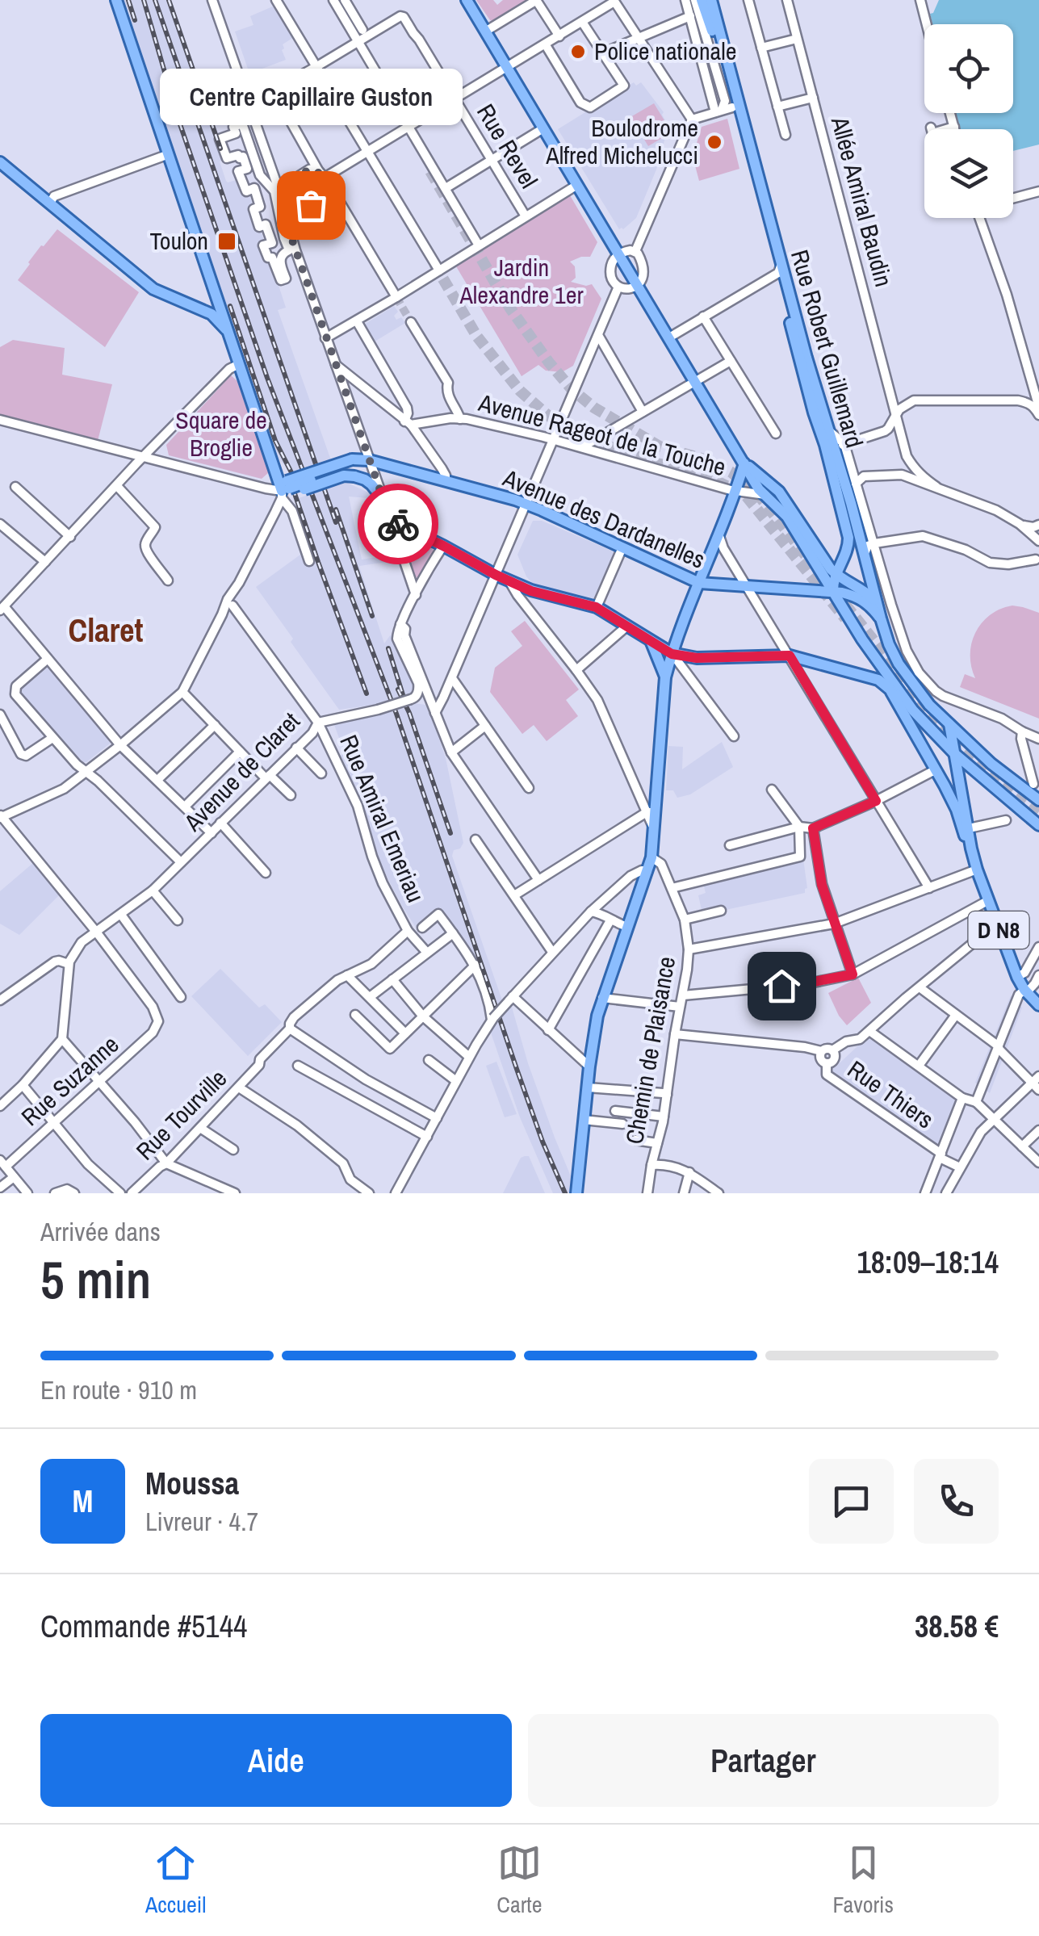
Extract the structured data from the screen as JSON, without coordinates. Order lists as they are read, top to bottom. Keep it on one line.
{"streets":{"main road":["Rue Robert Guillemard","Avenue des Dardanelles","D N8"],"street":["Rue Revel","Allée Amiral Baudin","Avenue Rageot de la Touche","Avenue de Claret","Rue Amiral Emeriau","Chemin de Plaisance","Rue Suzanne","Rue Thiers","Rue Tourville"]},"crossings":[["Rue Robert Guillemard","Avenue des Dardanelles"],["Rue Robert Guillemard","D N8"],["Avenue de Claret","Rue Amiral Emeriau"],["Avenue de Claret","Rue Suzanne"],["Rue Amiral Emeriau","Rue Tourville"]],"districts":["Claret"],"parks":["Jardin Alexandre 1er","Square de Broglie"],"places":{"other":["Police nationale","Boulodrome Alfred Michelucci","Centre Capillaire Guston"],"transit":["Toulon"]},"page":{"bubble":"Centre Capillaire Guston","heading":["5 min","Arrivée dans","18:09–18:14"],"panel":["Moussa","Livreur · 4.7","Commande #5144","38.58 €"],"bar":"En route · 910 m","round":"M","buttons":["Aide","Partager"],"tabs":["Accueil","Carte","Favoris"]}}
